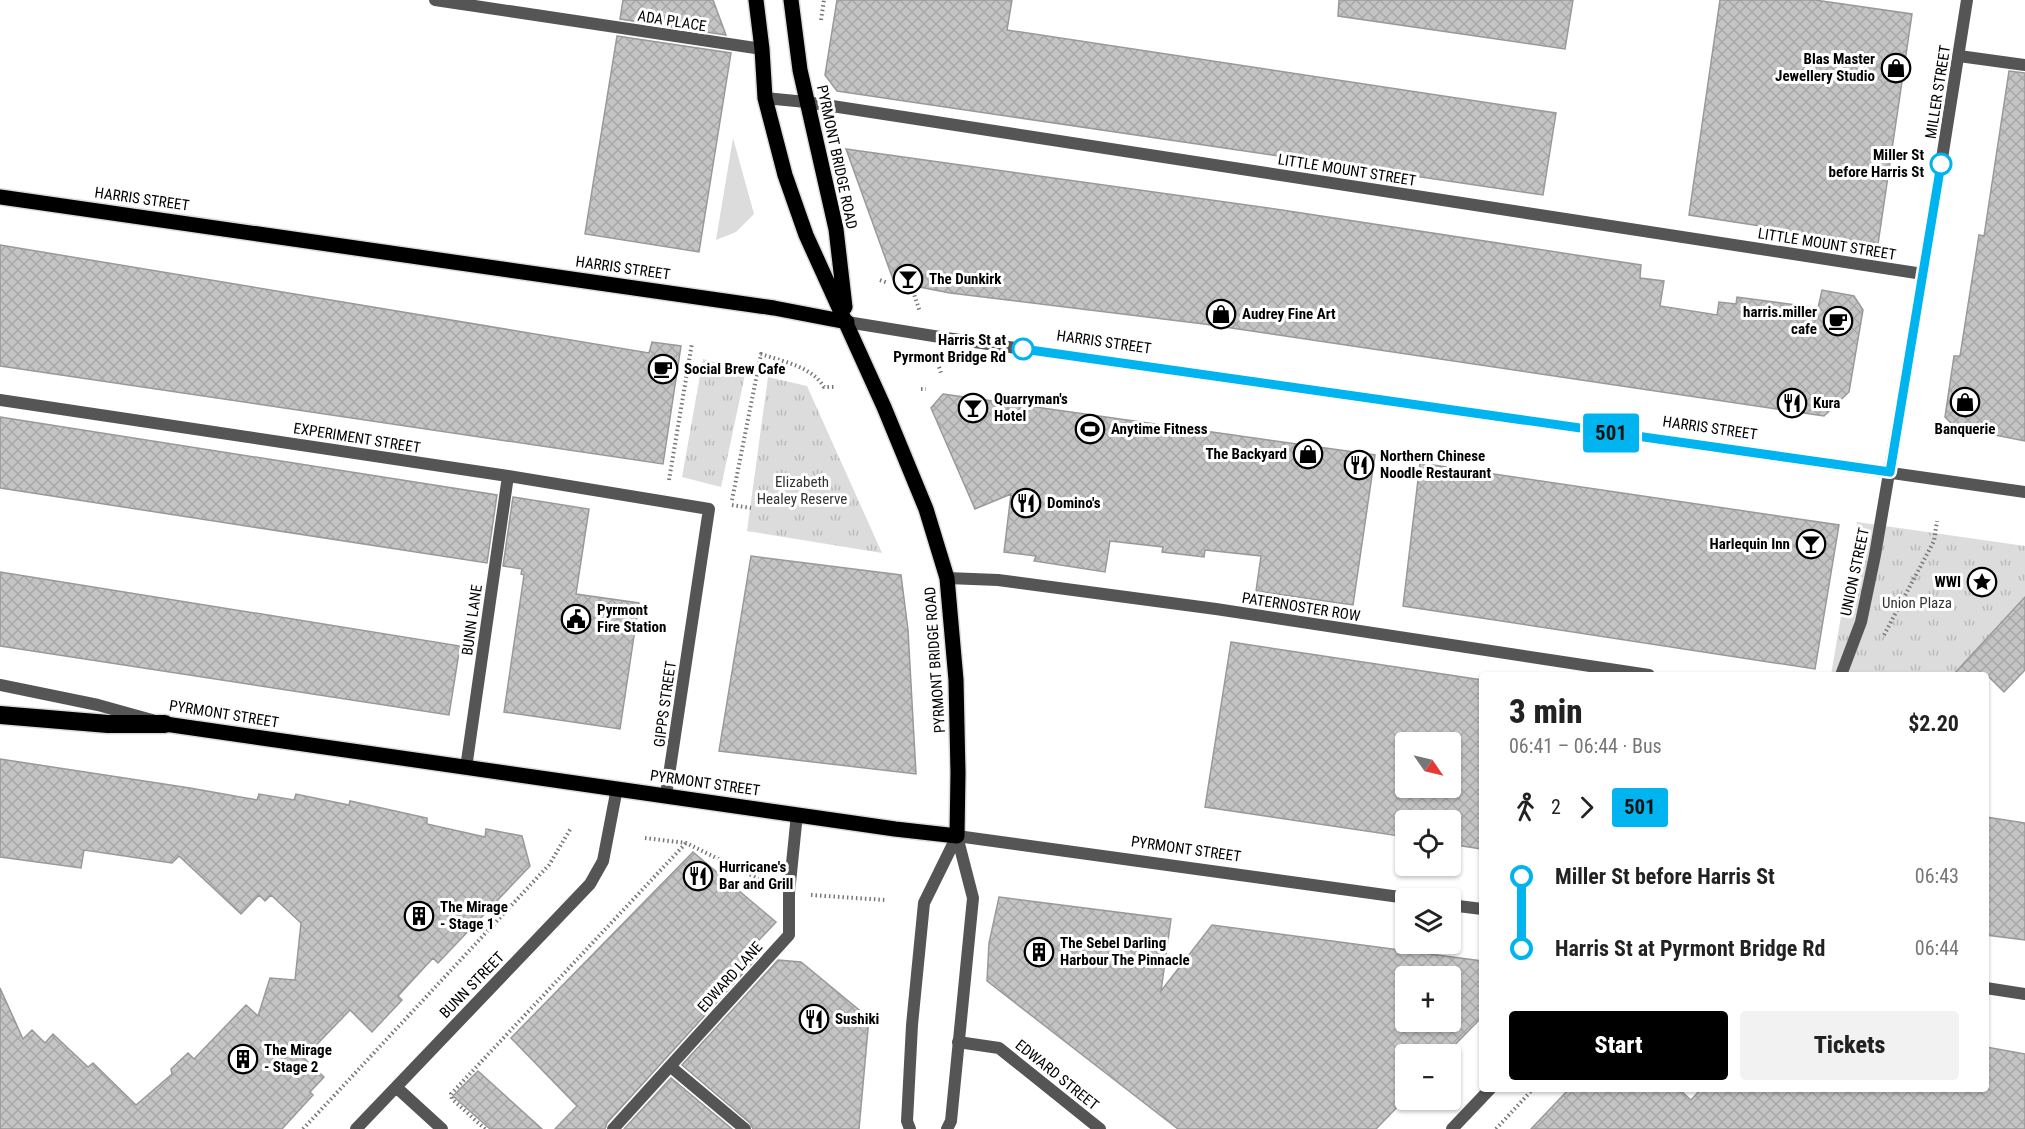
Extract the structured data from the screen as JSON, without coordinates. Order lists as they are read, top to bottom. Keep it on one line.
{"streets":{"main road":["PYRMONT BRIDGE ROAD","HARRIS STREET","PYRMONT STREET"],"street":["ADA PLACE","MILLER STREET","LITTLE MOUNT STREET","EXPERIMENT STREET","UNION STREET","PATERNOSTER ROW","BUNN LANE","GIPPS STREET","EDWARD LANE","BUNN STREET","EDWARD STREET"]},"crossings":[["ADA PLACE","PYRMONT BRIDGE ROAD"],["MILLER STREET","LITTLE MOUNT STREET"],["MILLER STREET","HARRIS STREET"],["MILLER STREET","UNION STREET"],["PYRMONT BRIDGE ROAD","LITTLE MOUNT STREET"],["PYRMONT BRIDGE ROAD","HARRIS STREET"],["PYRMONT BRIDGE ROAD","PATERNOSTER ROW"],["PYRMONT BRIDGE ROAD","PYRMONT STREET"],["PYRMONT BRIDGE ROAD","EDWARD STREET"],["HARRIS STREET","UNION STREET"],["EXPERIMENT STREET","BUNN LANE"],["EXPERIMENT STREET","GIPPS STREET"],["BUNN LANE","PYRMONT STREET"],["GIPPS STREET","PYRMONT STREET"],["PYRMONT STREET","EDWARD LANE"],["PYRMONT STREET","BUNN STREET"]],"parks":["Elizabeth Healey Reserve","Union Plaza"],"places":{"shop":["Blas Master Jewellery Studio","Audrey Fine Art","Banquerie","The Backyard"],"other":["Miller St before Harris St","Harris St at Pyrmont Bridge Rd"],"bar":["The Dunkirk","Quarryman's Hotel","Harlequin Inn"],"cafe":["harris.miller cafe","Social Brew Cafe"],"restaurant":["Kura","Northern Chinese Noodle Restaurant","Domino's","Hurricane's Bar and Grill","Sushiki"],"sports":["Anytime Fitness"],"place":["WWI"],"public building":["Pyrmont Fire Station"],"building":["The Mirage - Stage 1","The Sebel Darling Harbour The Pinnacle","The Mirage - Stage 2"]},"lines":["bus line 501"],"north":"bottom right","page":{"on_map":"501","heading":["3 min","06:41 – 06:44 · Bus","$2.20"],"map_buttons":["+","−"],"legs":["2","501"],"list":[{"name":"Miller St before Harris St","value":"06:43"},{"name":"Harris St at Pyrmont Bridge Rd","value":"06:44"}],"buttons":["Start","Tickets"]}}
